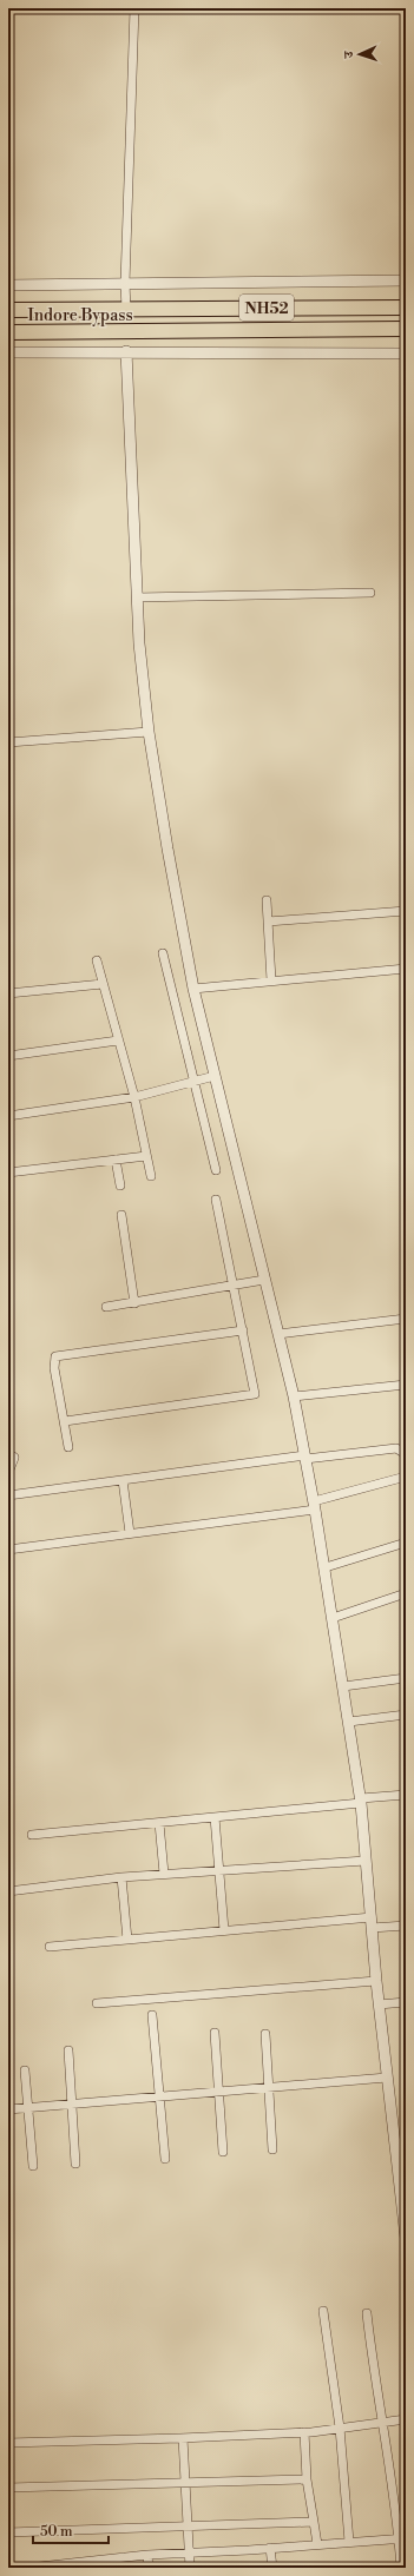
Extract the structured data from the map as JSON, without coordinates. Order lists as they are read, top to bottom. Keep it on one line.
{"streets":{"highway":["NH52","Indore Bypass"]},"crossings":[["NH52","Indore Bypass"]],"scale_bar":"50 m","north":"left"}
